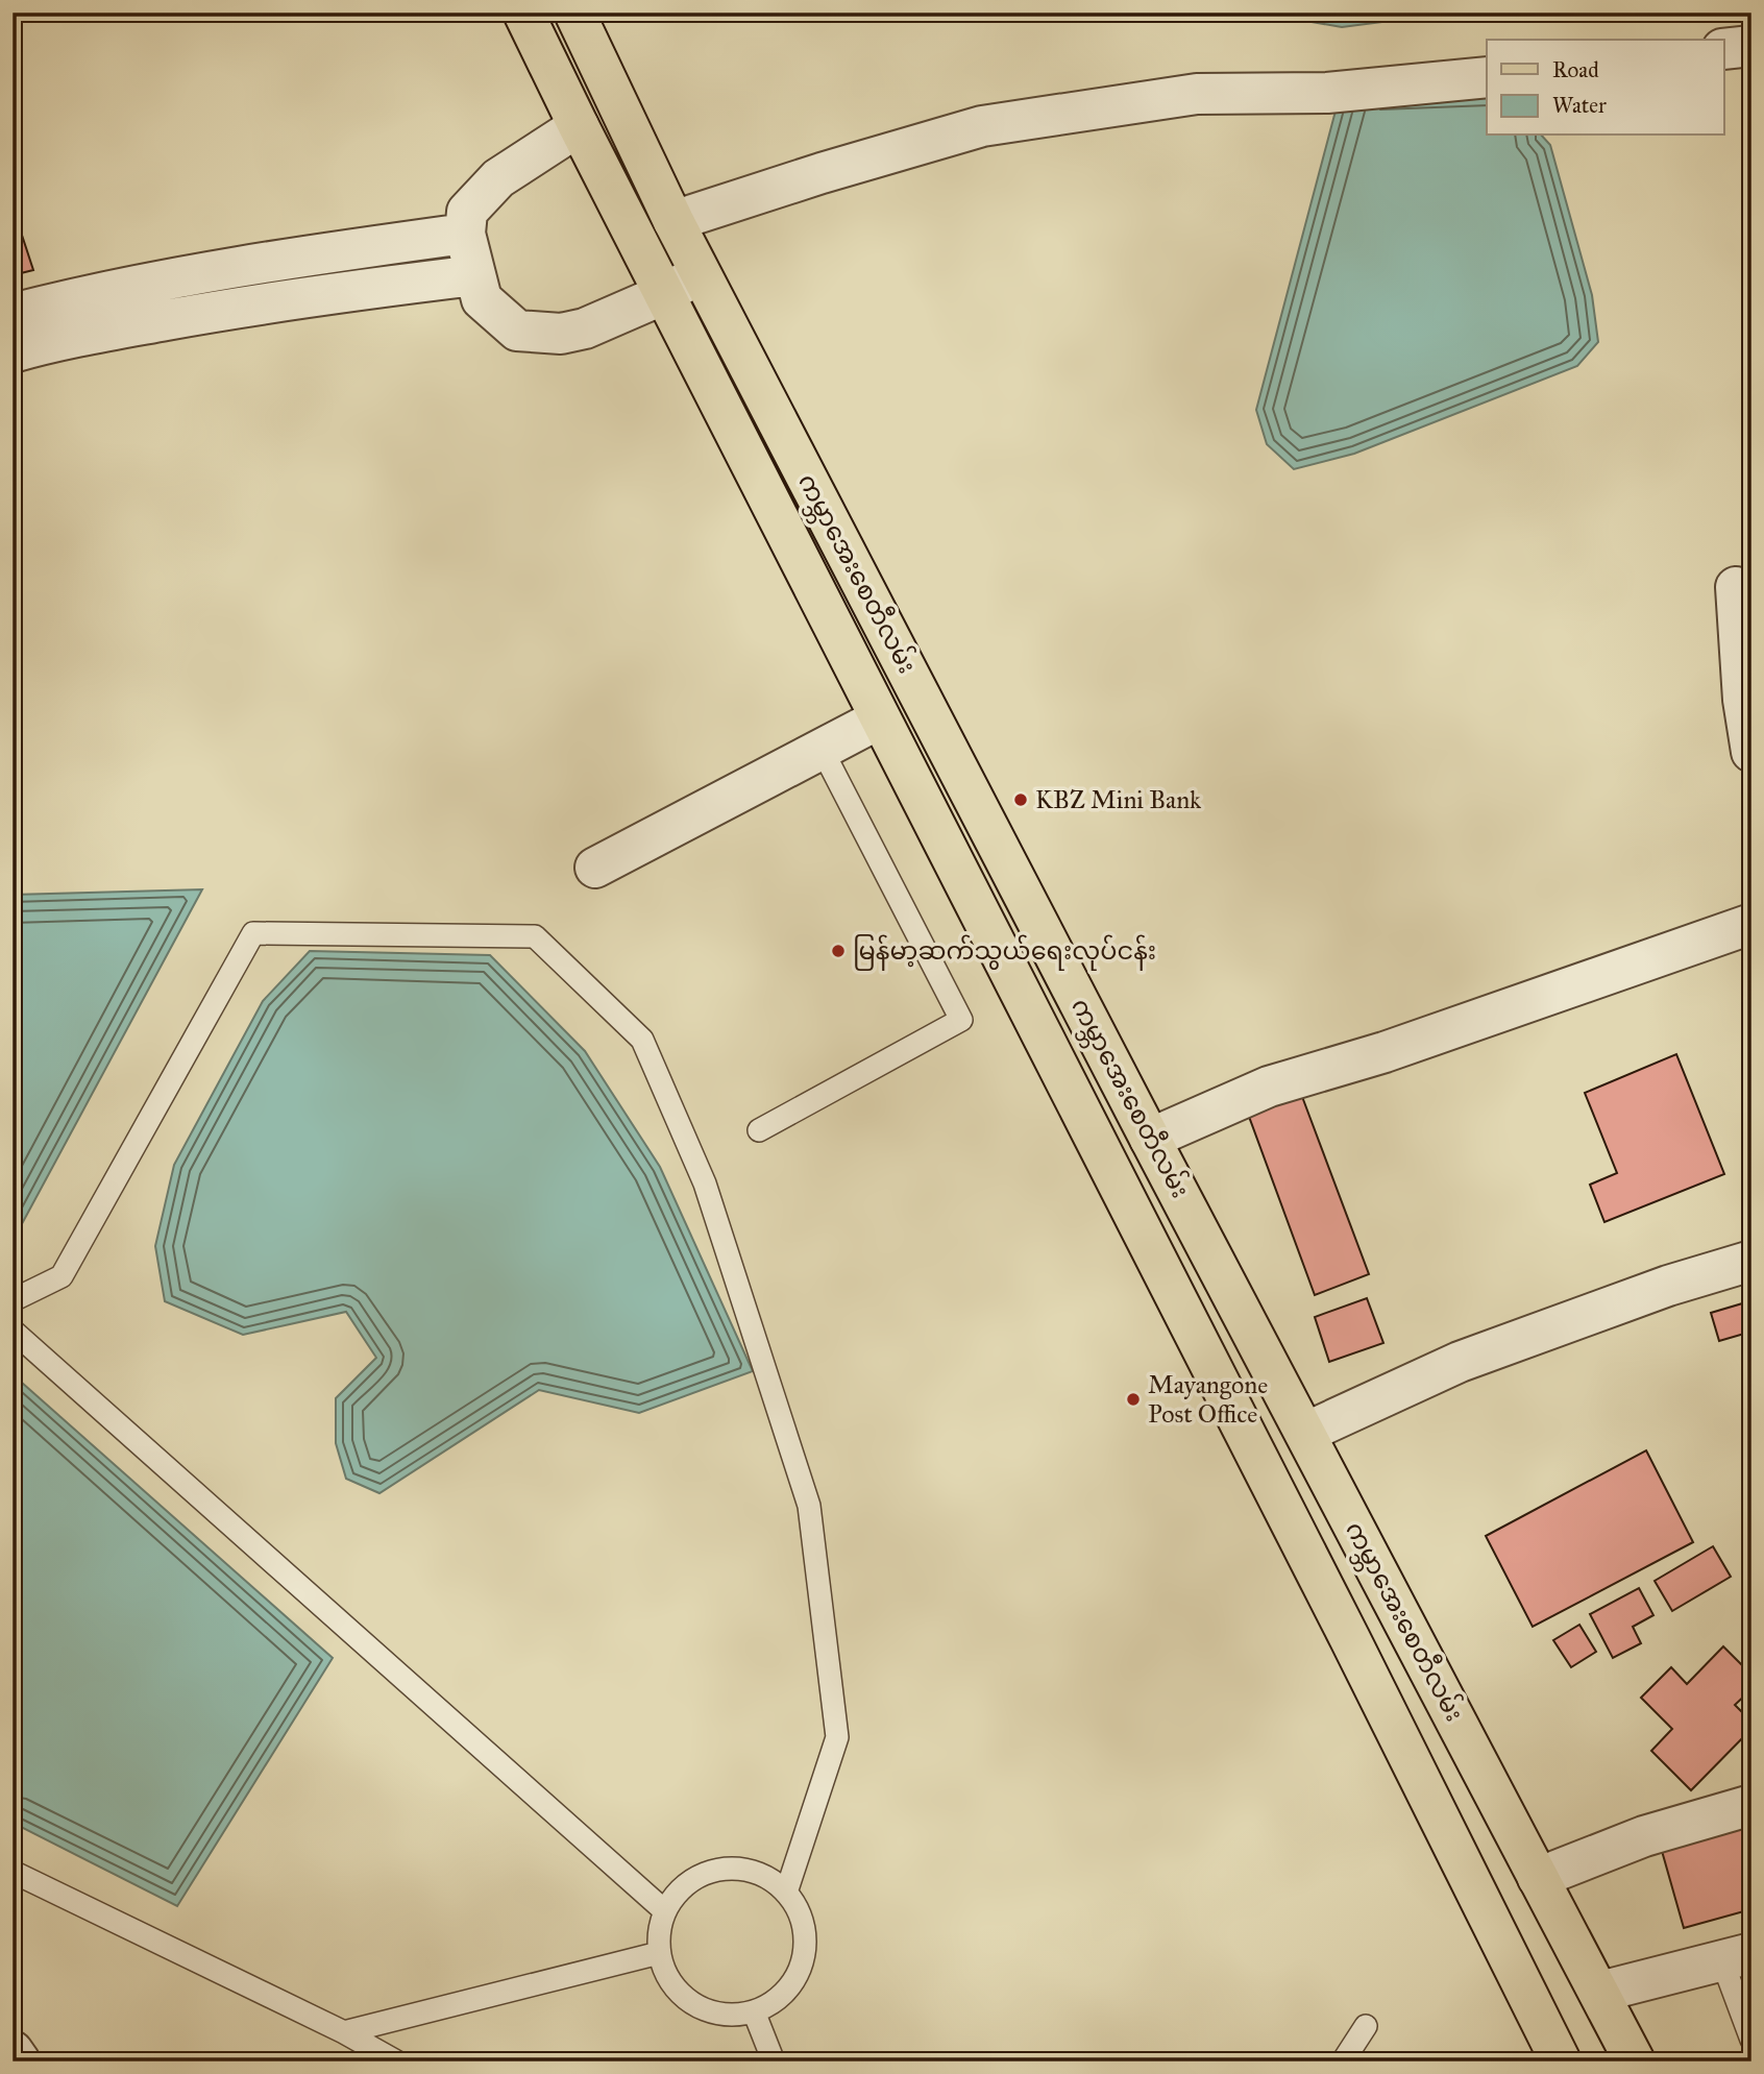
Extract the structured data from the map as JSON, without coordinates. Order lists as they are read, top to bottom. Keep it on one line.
{"streets":{"main road":["ကမ္ဘာအေးစေတီလမ်း"]},"places":["KBZ Mini Bank","မြန်မာ့ဆက်သွယ်ရေးလုပ်ငန်း","Mayangone Post Office"],"legend":["Road","Water"]}
